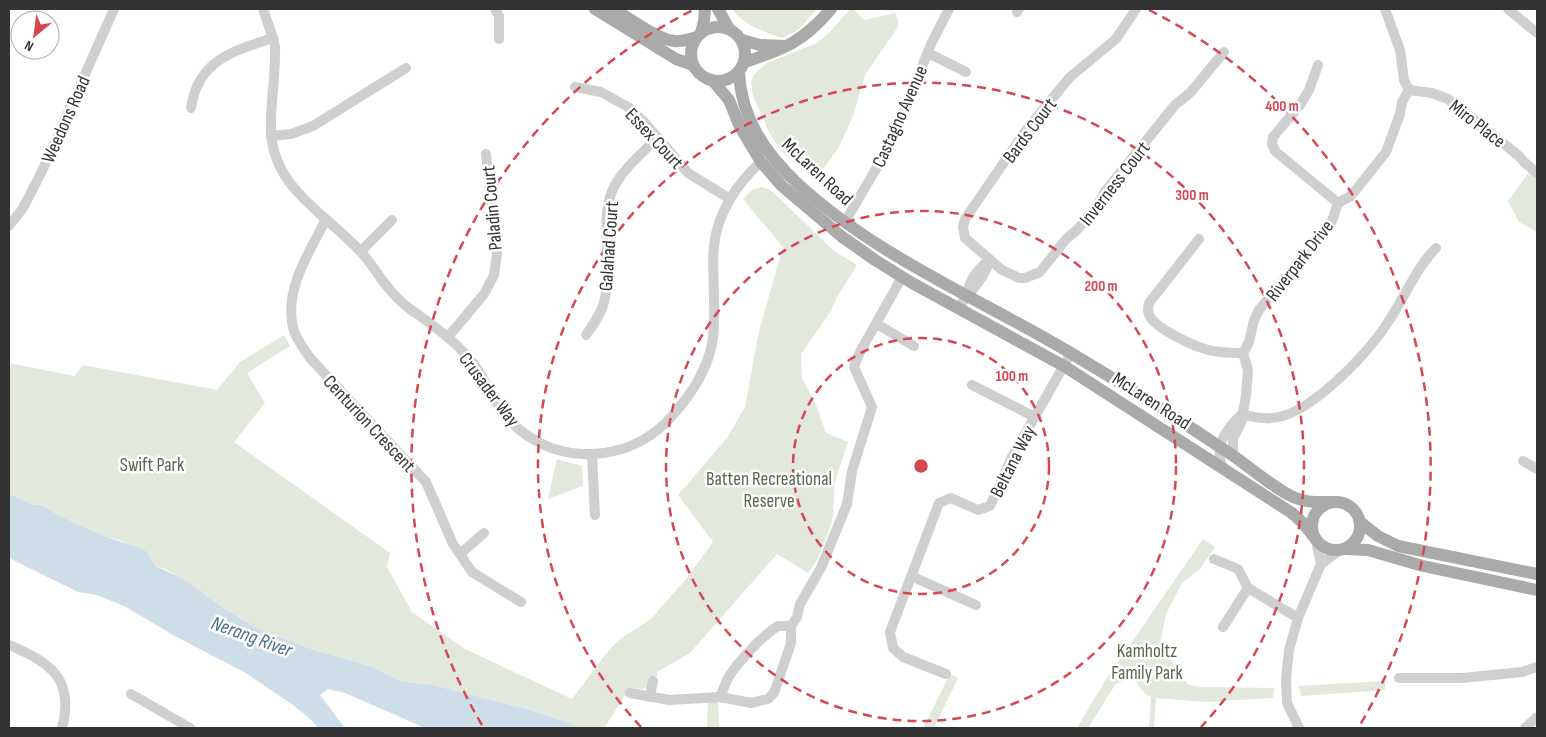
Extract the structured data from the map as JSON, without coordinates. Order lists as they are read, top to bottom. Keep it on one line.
{"streets":{"main road":["McLaren Road"],"street":["Castagno Avenue","Weedons Road","Miro Place","Bards Court","Essex Court","Inverness Court","Paladin Court","Galahad Court","Riverpark Drive","Crusader Way","Centurion Crescent","Beltana Way"]},"crossings":[["Castagno Avenue","McLaren Road"],["Miro Place","Riverpark Drive"],["Bards Court","Inverness Court"],["Essex Court","Galahad Court"],["Essex Court","Crusader Way"],["McLaren Road","Riverpark Drive"],["McLaren Road","Crusader Way"],["McLaren Road","Beltana Way"],["Paladin Court","Crusader Way"],["Crusader Way","Centurion Crescent"]],"water":["Nerang River"],"parks":["Swift Park","Batten Recreational Reserve","Kamholtz Family Park"],"north":"bottom left","rings":["400 m","300 m","200 m","100 m"]}
